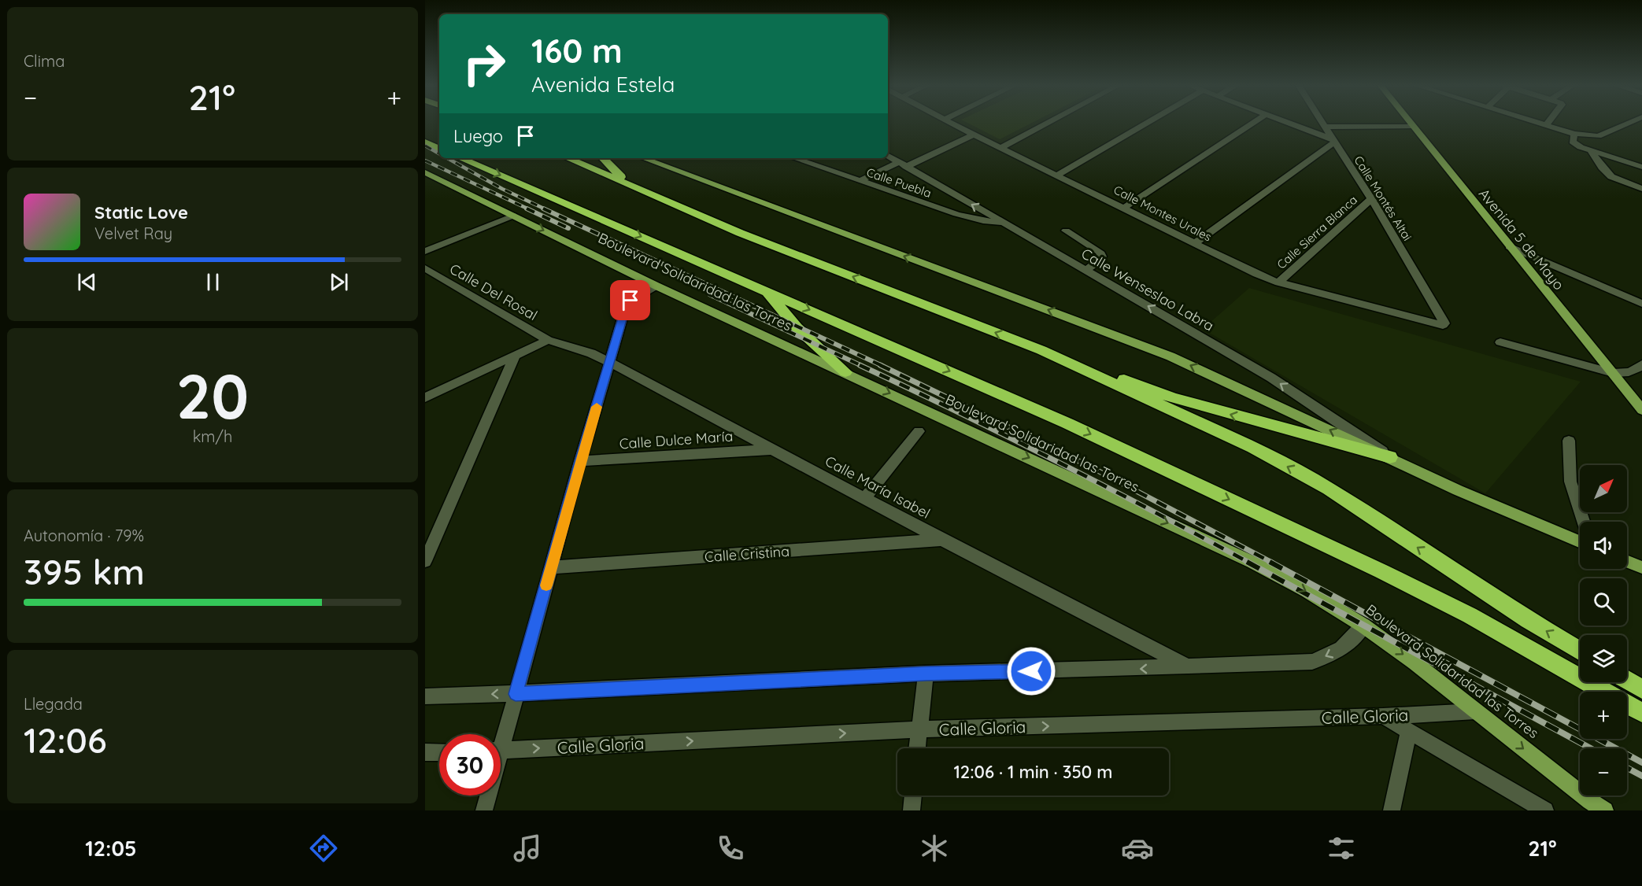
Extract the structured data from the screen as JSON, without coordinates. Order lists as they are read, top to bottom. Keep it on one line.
{"streets":{"highway":["Boulevard Solidaridad las Torres"],"main road":["Avenida 5 de Mayo"],"street":["Calle Puebla","Calle Montés Altai","Calle Montes Urales","Calle Sierra Blanca","Calle Wenseslao Labra","Calle Del Rosal","Calle Dulce María","Calle María Isabel","Calle Cristina","Calle Gloria"]},"crossings":[["Calle Puebla","Calle Wenseslao Labra"],["Calle Montés Altai","Calle Montes Urales"],["Calle Montés Altai","Calle Sierra Blanca"],["Calle Montes Urales","Calle Sierra Blanca"],["Boulevard Solidaridad las Torres","Calle Gloria"],["Calle Del Rosal","Calle María Isabel"],["Calle Dulce María","Calle María Isabel"],["Calle María Isabel","Calle Cristina"]],"one_way":["Calle Wenseslao Labra"],"north":"top right","page":{"tile":["Clima",["20","km/h"],["Autonomía · 79%","395 km"],["Llegada","12:06"]],"turn":["160 m","Avenida Estela"],"heat":["−","21°","+"],"then":"Luego","song":["Static Love","Velvet Ray"],"map_buttons":["+","−"],"limit":"30","trip":"12:06 · 1 min · 350 m","tabs":["12:05","21°"]}}
